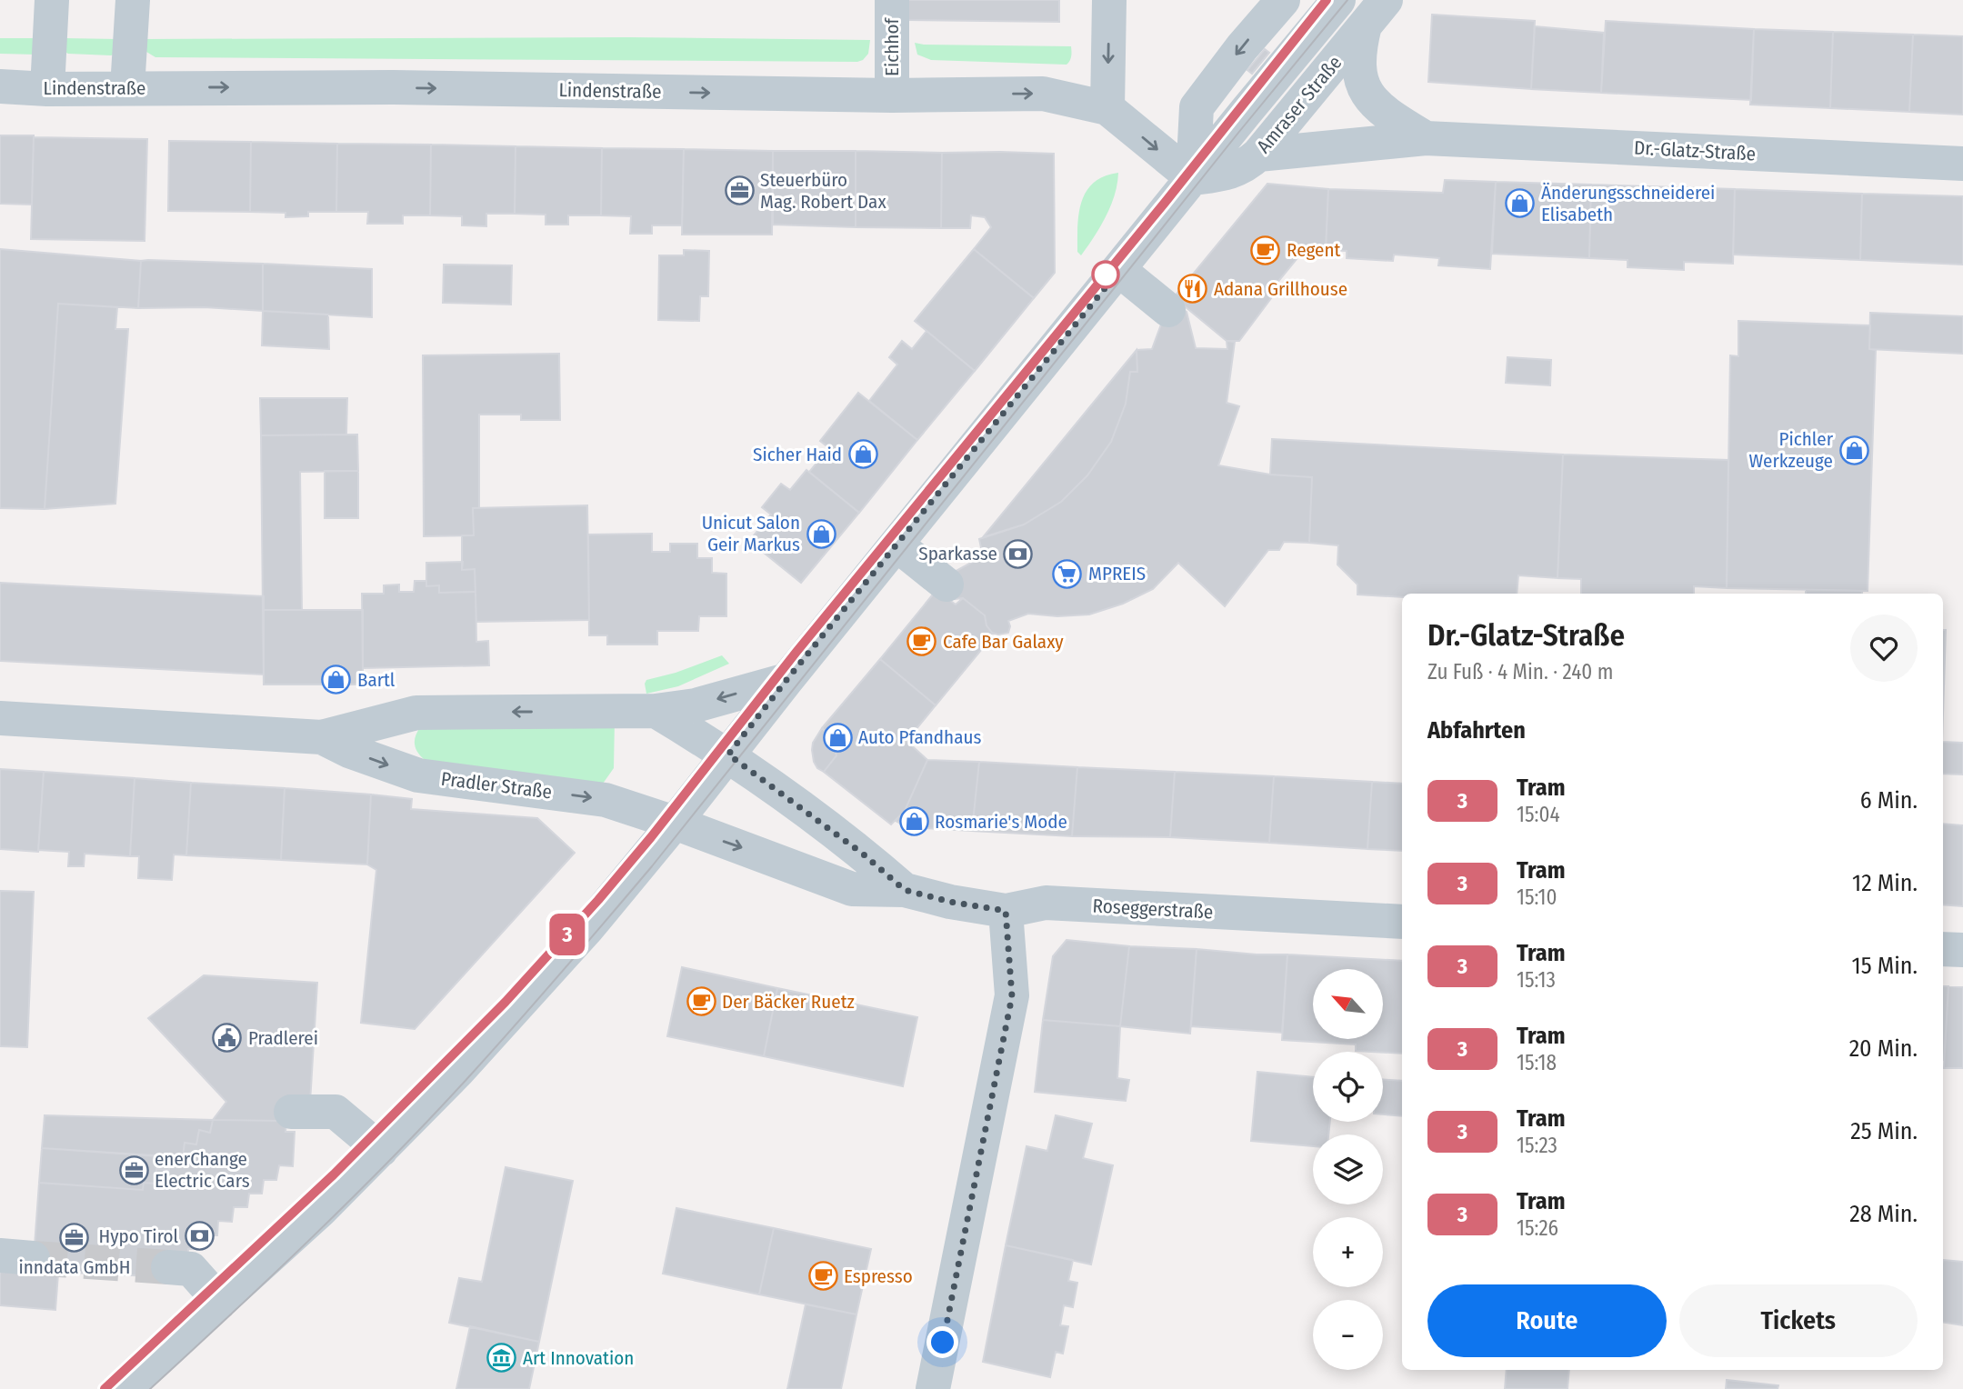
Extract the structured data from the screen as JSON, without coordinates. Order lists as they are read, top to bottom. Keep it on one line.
{"streets":{"street":["Eichhof","Lindenstraße","Amraser Straße","Dr.-Glatz-Straße","Pradler Straße","Roseggerstraße"]},"crossings":[["Eichhof","Lindenstraße"],["Lindenstraße","Amraser Straße"],["Amraser Straße","Dr.-Glatz-Straße"],["Pradler Straße","Roseggerstraße"]],"one_way":["Lindenstraße"],"places":{"office":["Steuerbüro Mag. Robert Dax","enerChange Electric Cars","inndata GmbH"],"shop":["Änderungsschneiderei Elisabeth","Pichler Werkzeuge","Sicher Haid","Unicut Salon Geir Markus","Bartl","Auto Pfandhaus","Rosmarie's Mode"],"cafe":["Regent","Cafe Bar Galaxy","Der Bäcker Ruetz","Espresso"],"restaurant":["Adana Grillhouse"],"bank":["Sparkasse","Hypo Tirol"],"supermarket":["MPREIS"],"public building":["Pradlerei"],"museum":["Art Innovation"]},"lines":["tram line 3"],"north":"top left","page":{"on_map":"3","heading":[["Dr.-Glatz-Straße","Zu Fuß · 4 Min. · 240 m"],"Abfahrten"],"list":[{"mark":"3","name":"Tram","note":"15:04","value":"6 Min."},{"mark":"3","name":"Tram","note":"15:10","value":"12 Min."},{"mark":"3","name":"Tram","note":"15:13","value":"15 Min."},{"mark":"3","name":"Tram","note":"15:18","value":"20 Min."},{"mark":"3","name":"Tram","note":"15:23","value":"25 Min."},{"mark":"3","name":"Tram","note":"15:26","value":"28 Min."}],"map_buttons":["+","−"],"buttons":["Route","Tickets"]}}
